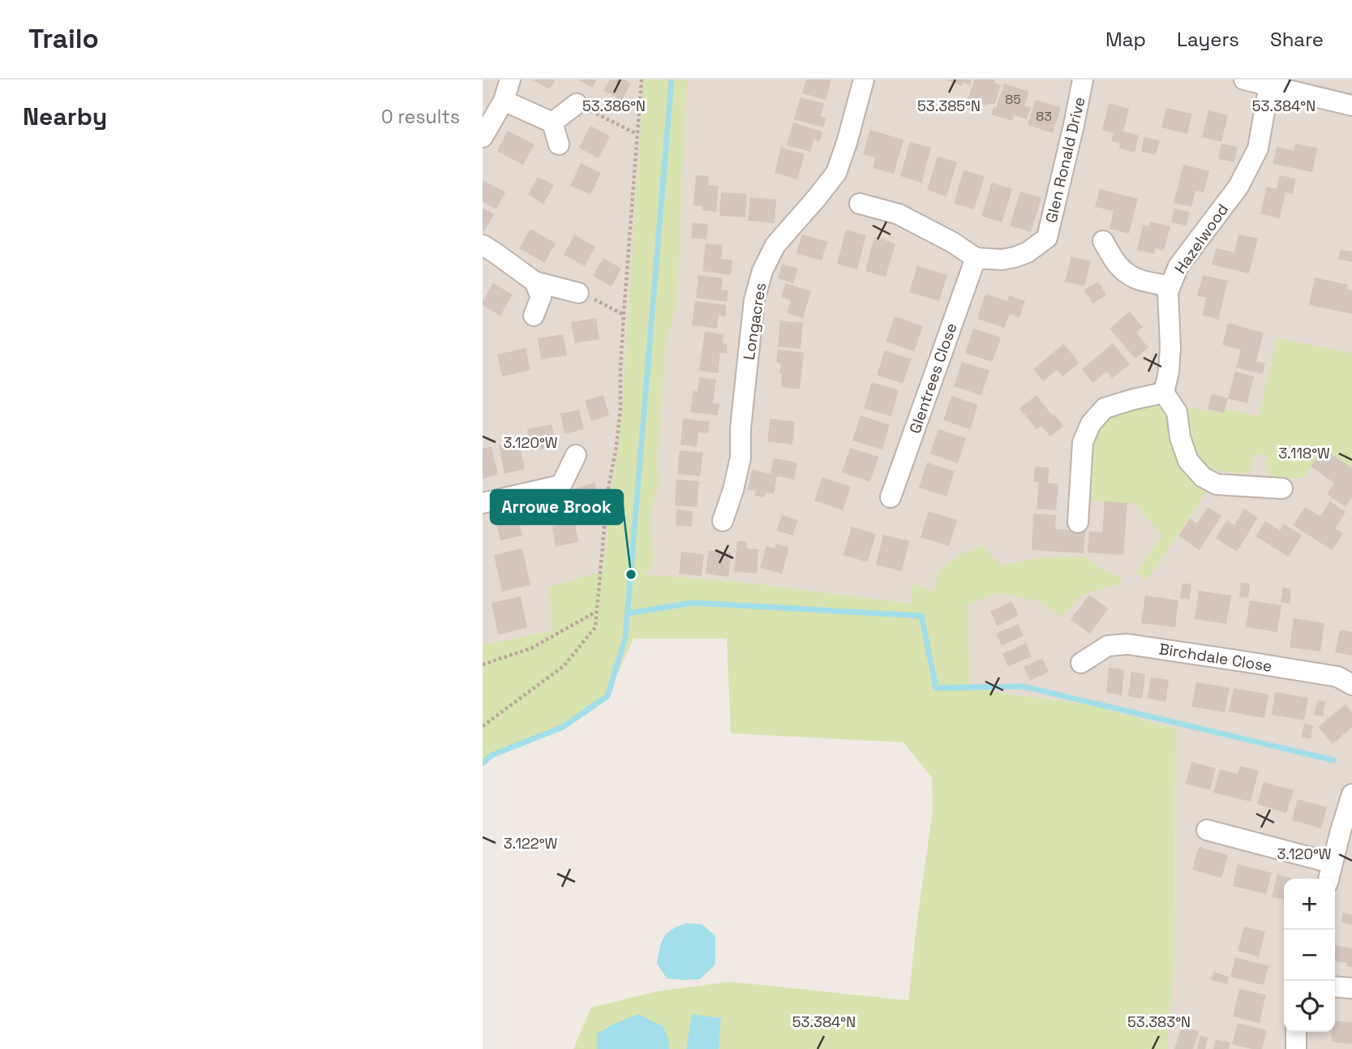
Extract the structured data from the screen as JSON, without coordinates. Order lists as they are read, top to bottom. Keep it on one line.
{"streets":{"street":["Glen Ronald Drive","Hazelwood","Longacres","Glentrees Close","Birchdale Close"]},"crossings":[["Glen Ronald Drive","Glentrees Close"]],"places":["Arrowe Brook"],"house_numbers":["85","83"],"page":{"header":"Trailo","nav":["Map","Layers","Share"],"heading":["Nearby","0 results"],"map_buttons":["+","−"]},"coordinates":["53.386°N","53.385°N","53.384°N","3.120°W","3.118°W","3.122°W","53.383°N"]}
